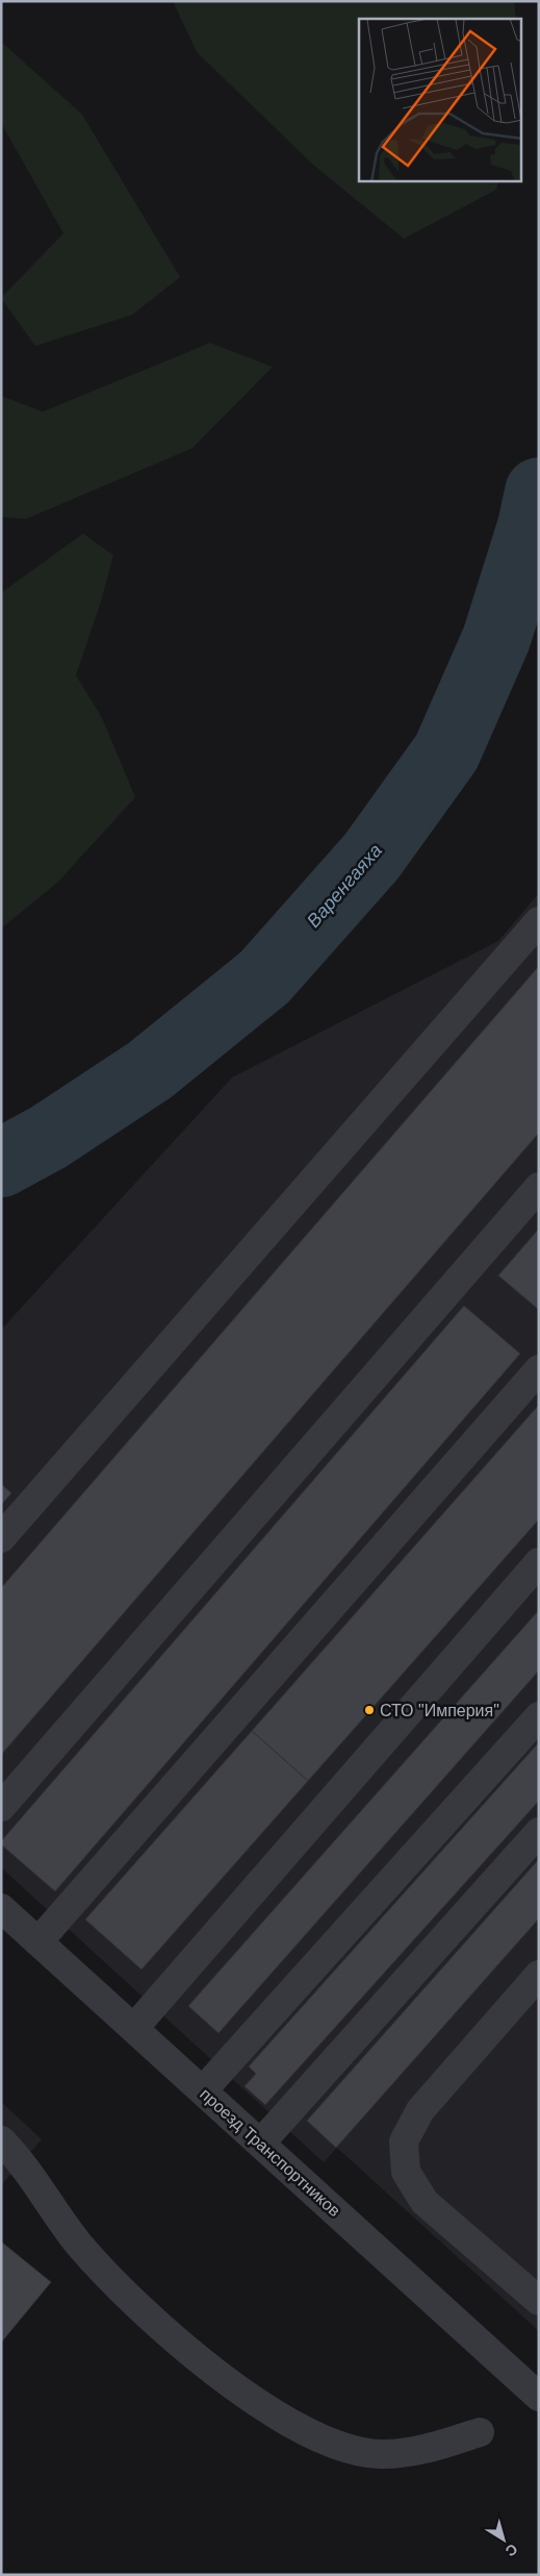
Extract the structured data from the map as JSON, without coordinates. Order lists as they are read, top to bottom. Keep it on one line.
{"streets":{"street":["проезд Транспортников"]},"water":["Варенгаяха"],"places":["СТО \"Империя\""],"north":"bottom right"}
